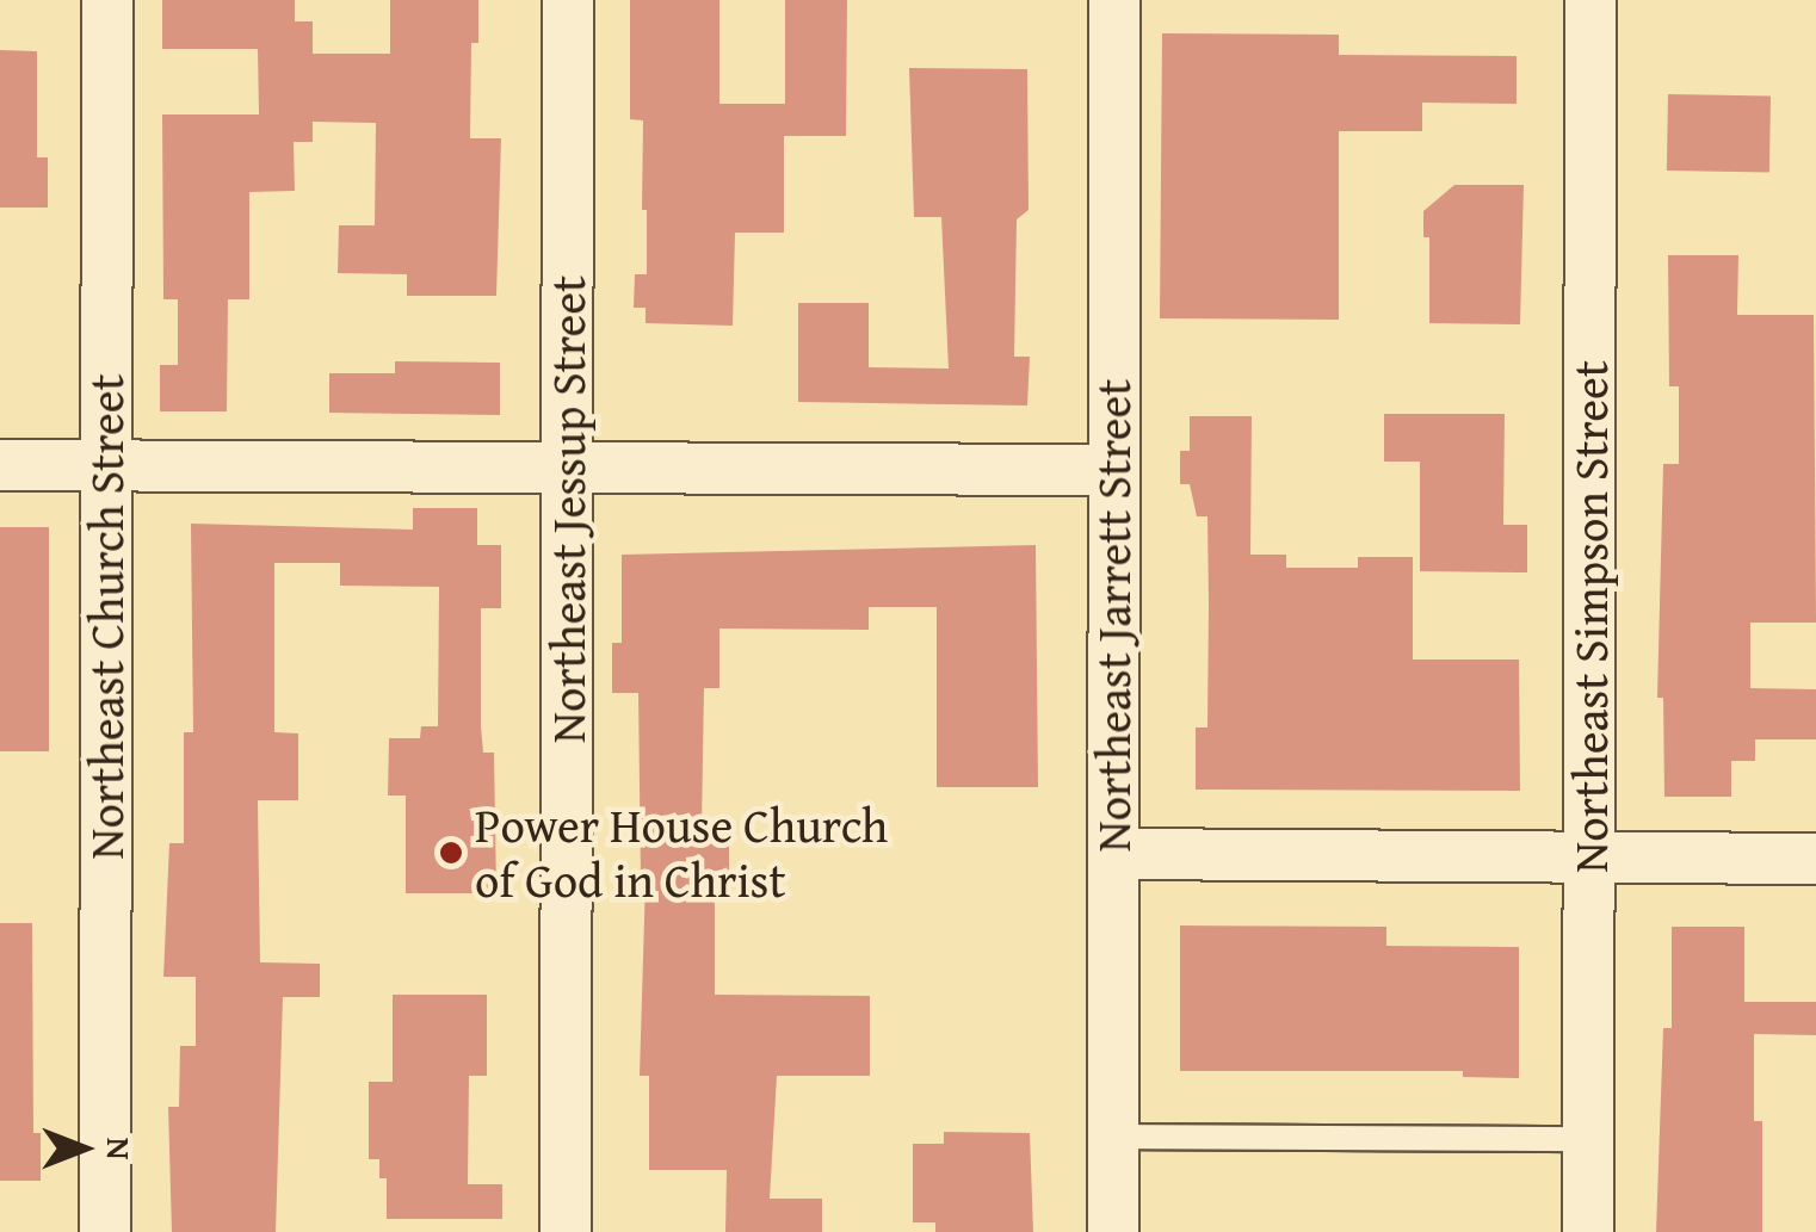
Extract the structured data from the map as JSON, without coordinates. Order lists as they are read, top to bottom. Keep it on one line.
{"streets":{"street":["Northeast Jessup Street","Northeast Jarrett Street","Northeast Church Street","Northeast Simpson Street"]},"places":["Power House Church of God in Christ"],"north":"right"}
